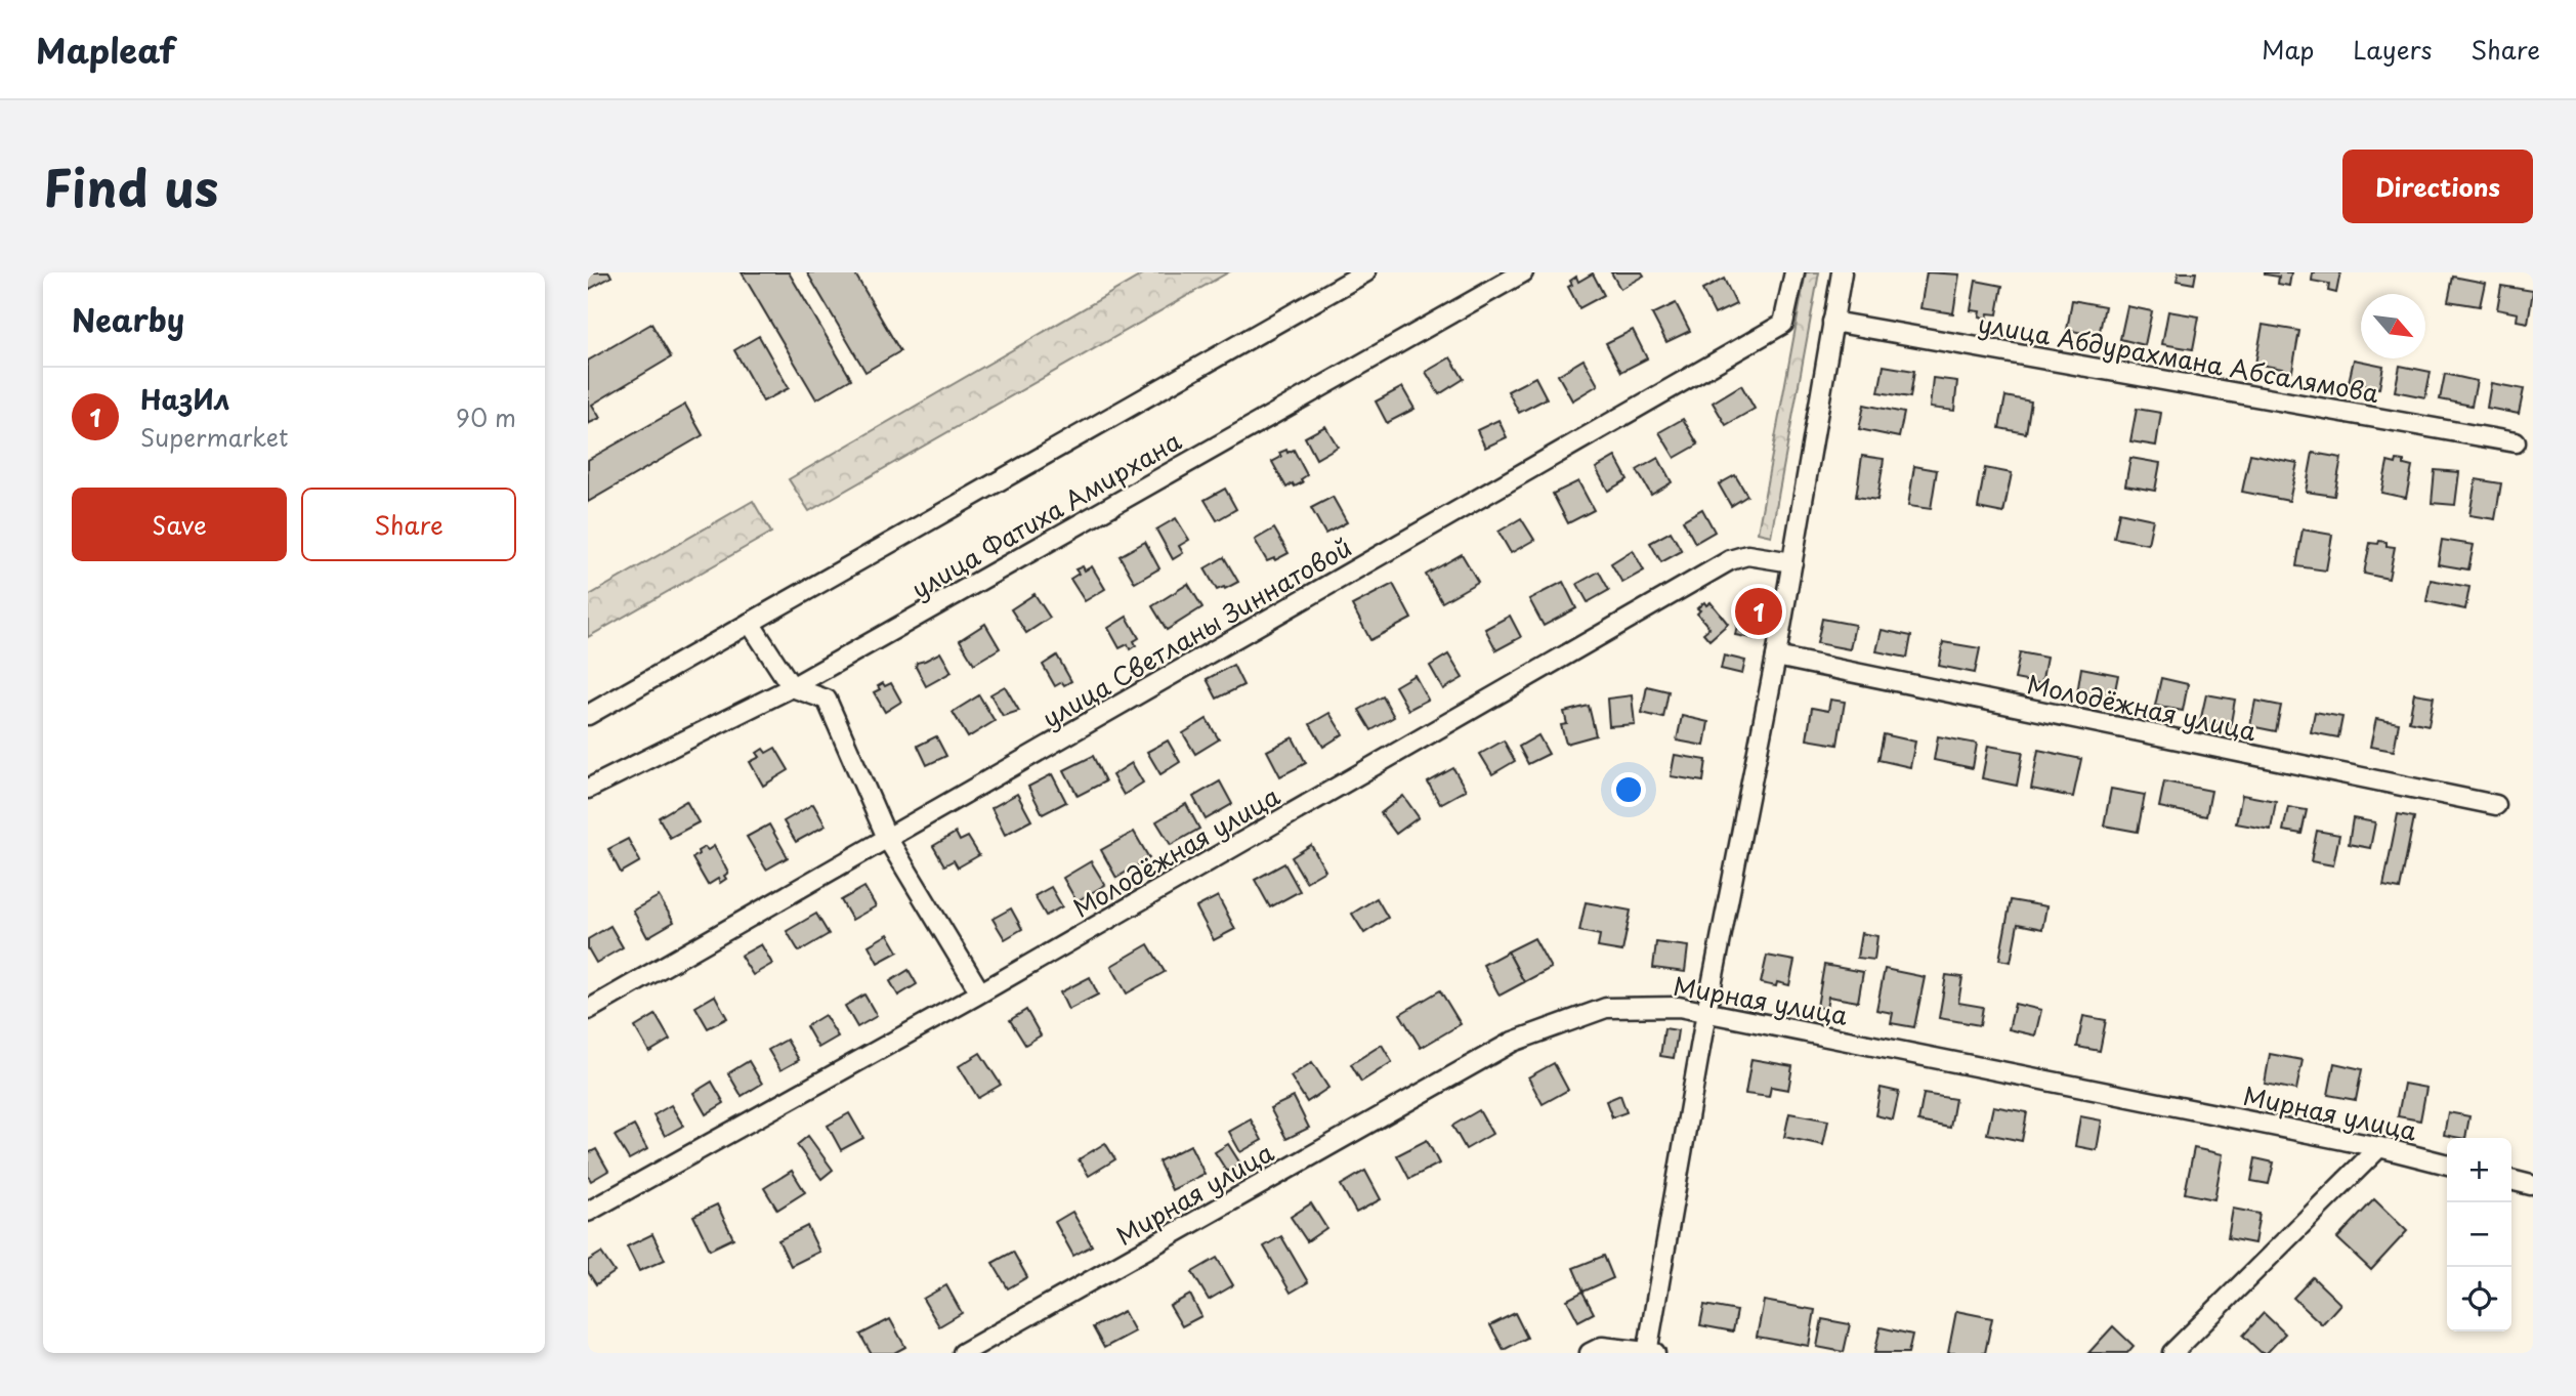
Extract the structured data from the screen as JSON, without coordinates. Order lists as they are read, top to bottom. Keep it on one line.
{"streets":{"street":["улица Абдурахмана Абсалямова","улица Фатиха Амирхана","улица Светланы Зиннатовой","Молодёжная улица","Мирная улица"]},"north":"bottom right","page":{"header":"Mapleaf","nav":["Map","Layers","Share"],"title":"Find us","buttons":["Directions",["Save","Share"]],"heading":"Nearby","list":[{"mark":"1","name":"НазИл","note":"Supermarket","value":"90 m"}],"pins":"1","map_buttons":["+","−"]}}
